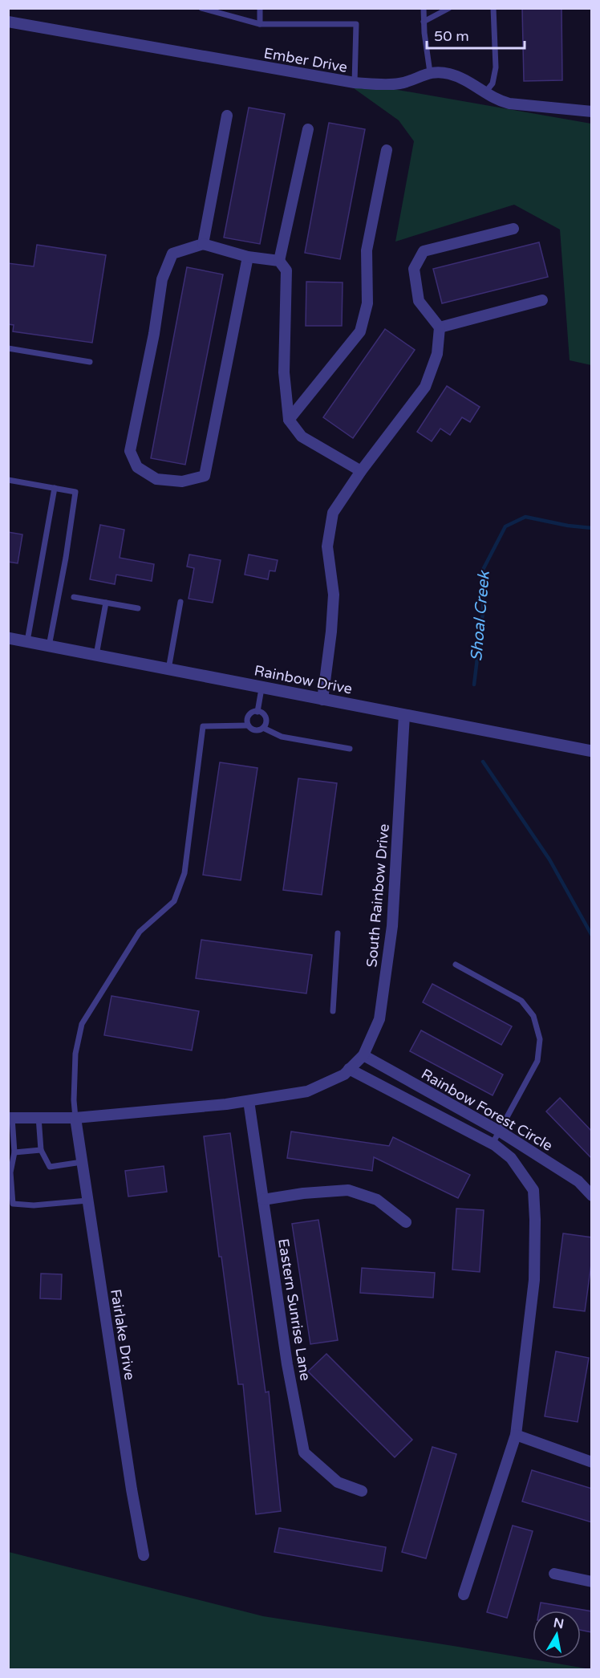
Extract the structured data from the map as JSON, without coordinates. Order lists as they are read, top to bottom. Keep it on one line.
{"streets":{"street":["Ember Drive","Rainbow Drive","South Rainbow Drive","Rainbow Forest Circle","Eastern Sunrise Lane","Fairlake Drive"]},"crossings":[["Rainbow Drive","South Rainbow Drive"],["South Rainbow Drive","Rainbow Forest Circle"],["South Rainbow Drive","Eastern Sunrise Lane"],["South Rainbow Drive","Fairlake Drive"]],"water":["Shoal Creek"],"scale_bar":"50 m","north":"top"}
